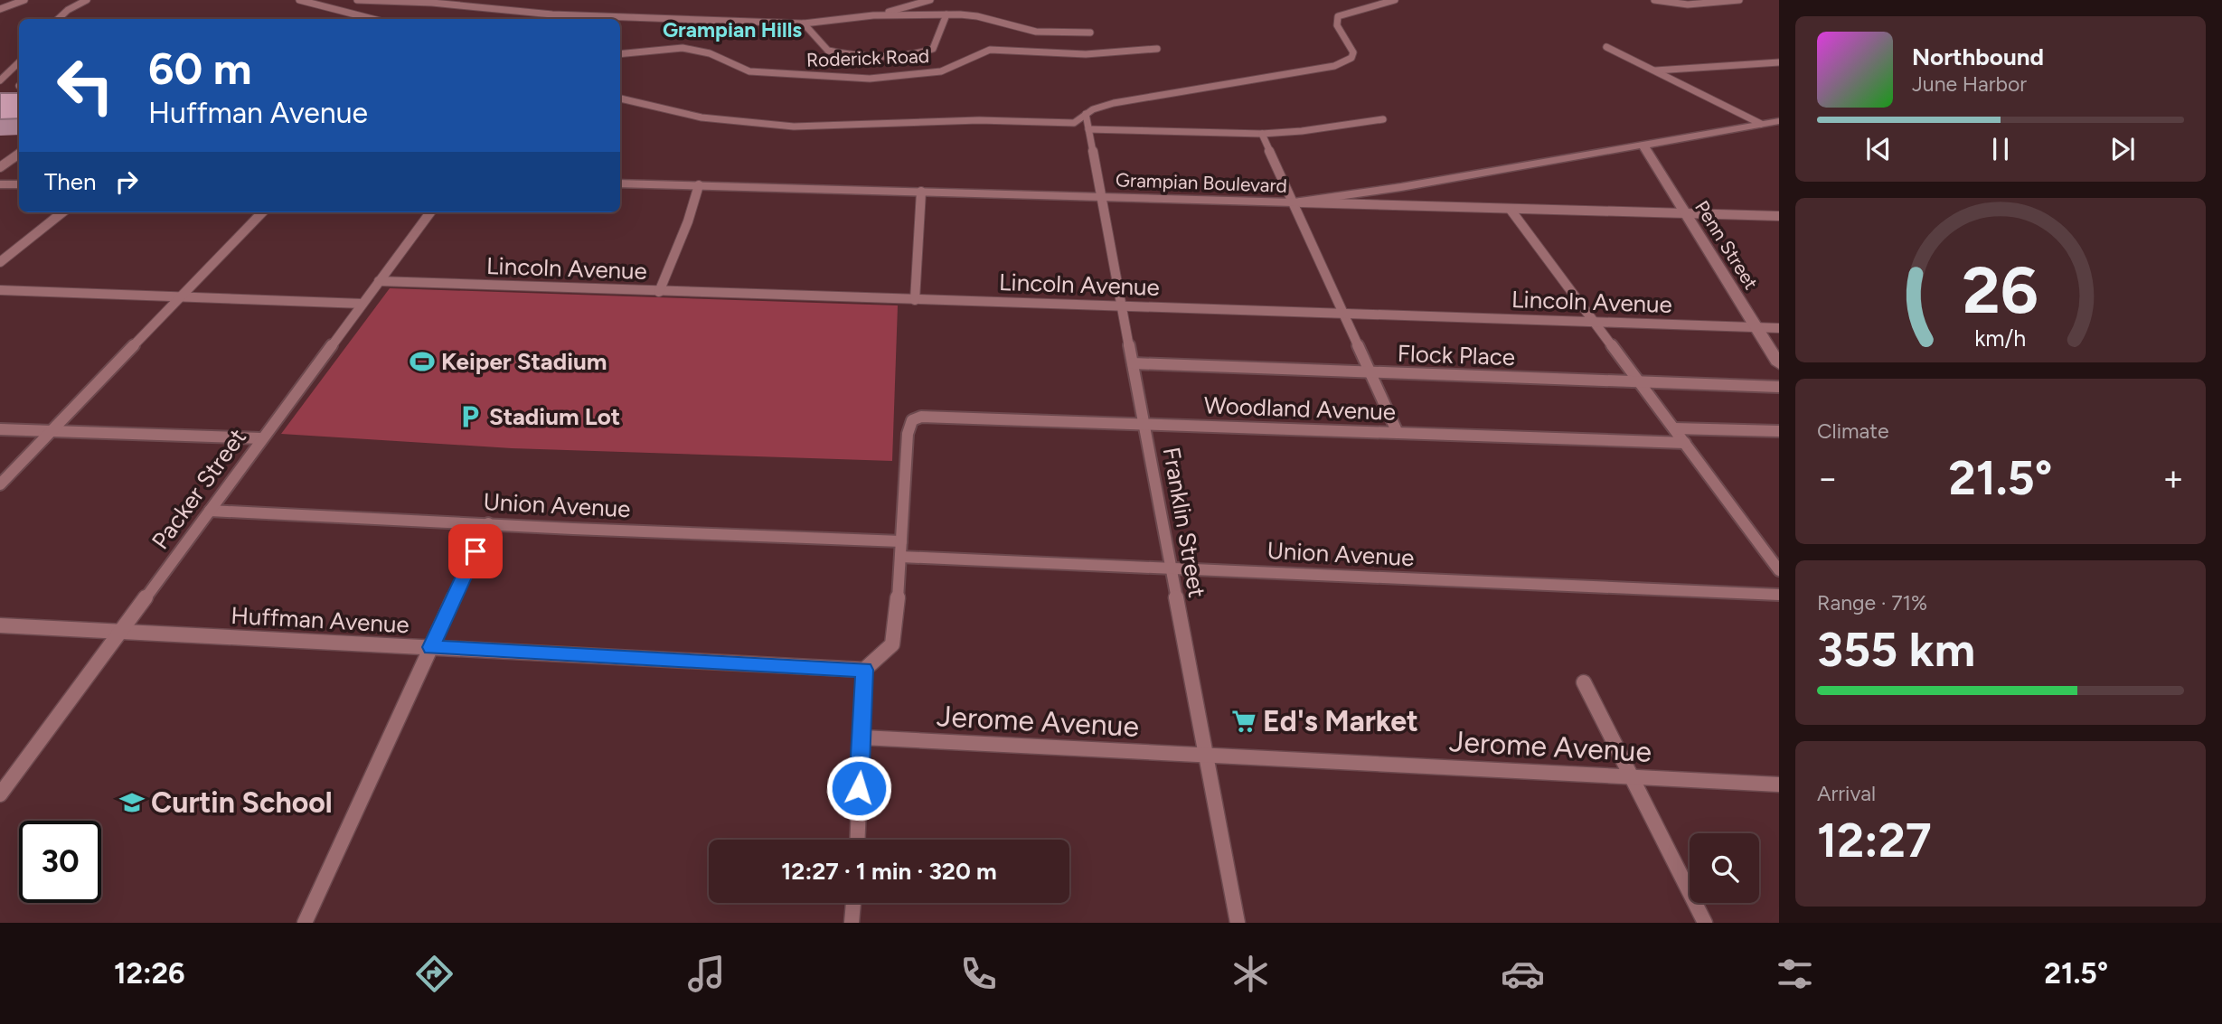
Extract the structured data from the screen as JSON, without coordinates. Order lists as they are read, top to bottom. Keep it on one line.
{"streets":{"street":["Roderick Road","Grampian Boulevard","Penn Street","Lincoln Avenue","Flock Place","Woodland Avenue","Packer Street","Union Avenue","Franklin Street","Huffman Avenue","Jerome Avenue"]},"crossings":[["Grampian Boulevard","Penn Street"],["Grampian Boulevard","Franklin Street"],["Penn Street","Lincoln Avenue"],["Lincoln Avenue","Packer Street"],["Lincoln Avenue","Franklin Street"],["Flock Place","Franklin Street"],["Woodland Avenue","Union Avenue"],["Woodland Avenue","Franklin Street"],["Packer Street","Union Avenue"],["Packer Street","Huffman Avenue"],["Union Avenue","Franklin Street"],["Franklin Street","Jerome Avenue"]],"districts":["Grampian Hills"],"places":{"sports":["Keiper Stadium"],"parking":["Stadium Lot"],"supermarket":["Ed's Market"],"school or university":["Curtin School"]},"page":{"turn":["60 m","Huffman Avenue"],"song":["Northbound","June Harbor"],"then":"Then","tile":["Climate",["Range · 71%","355 km"],["Arrival","12:27"]],"heat":["−","21.5°","+"],"limit":"30","trip":"12:27 · 1 min · 320 m","tabs":["12:26","21.5°"],"gauge":["26","km/h"]}}
